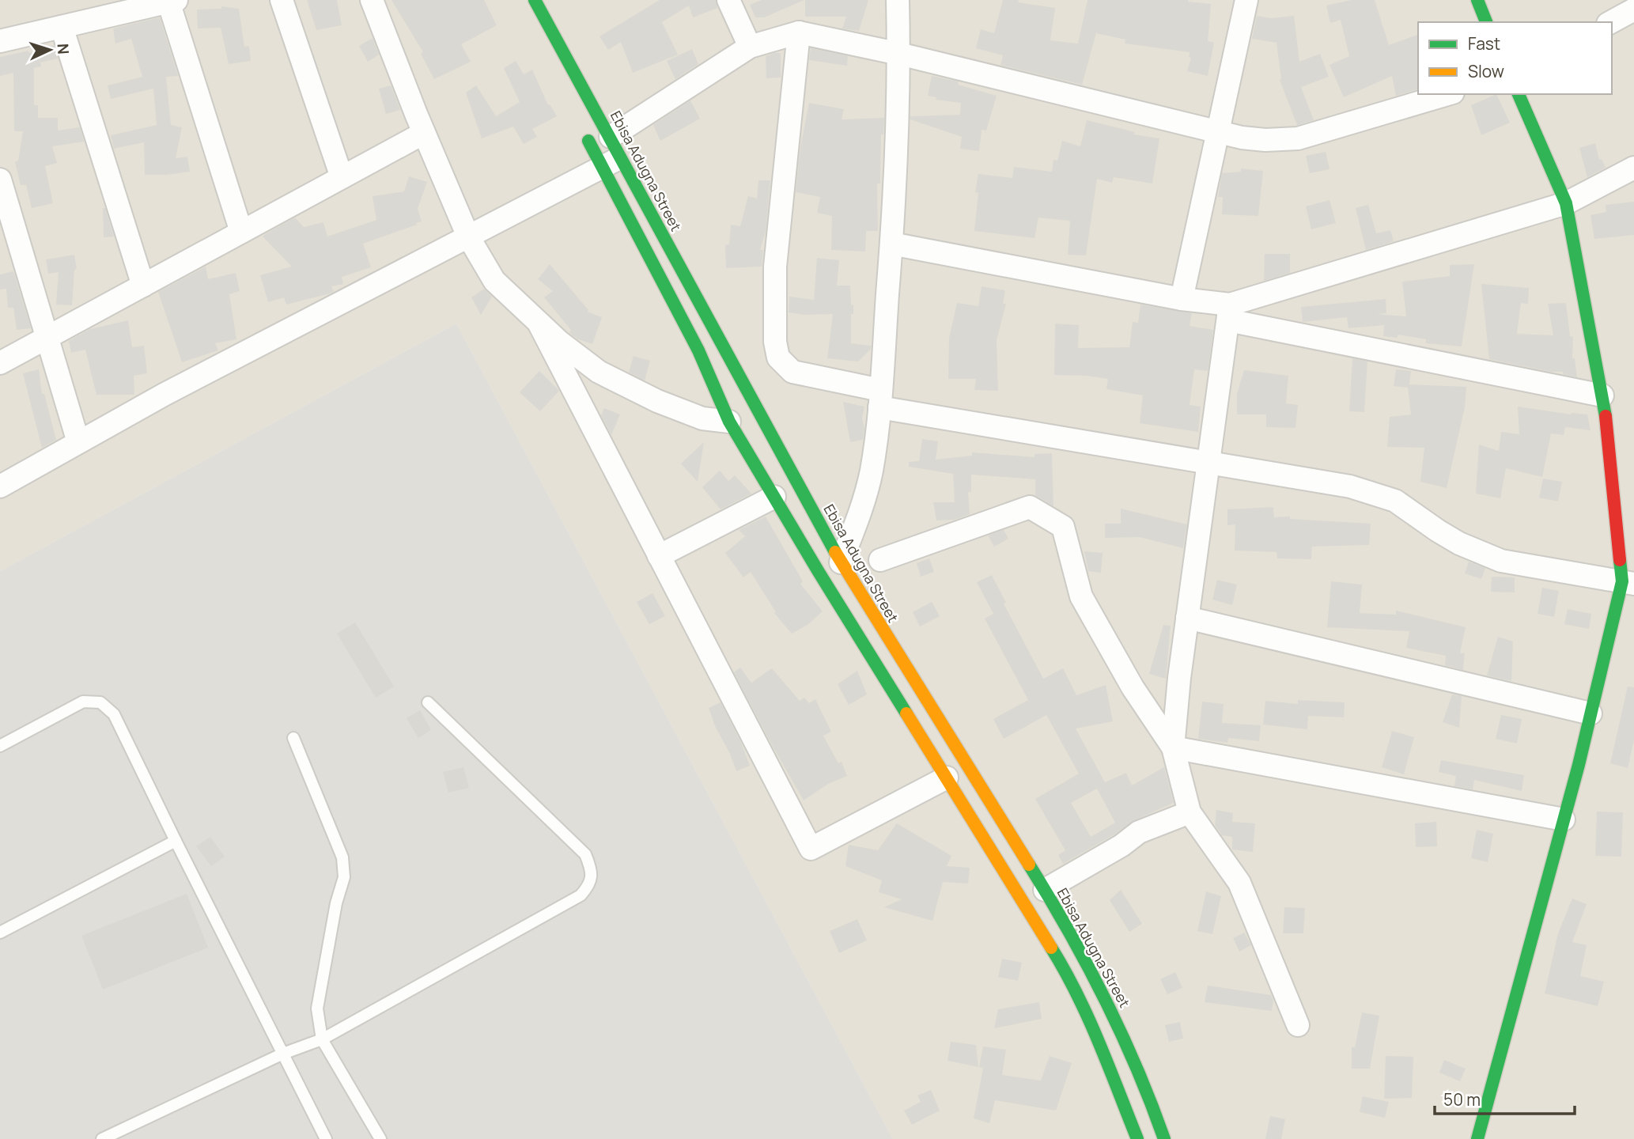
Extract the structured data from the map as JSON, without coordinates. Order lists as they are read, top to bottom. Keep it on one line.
{"streets":{"main road":["Ebisa Adugna Street"]},"legend":["Fast","Slow"],"scale_bar":"50 m","north":"right"}
